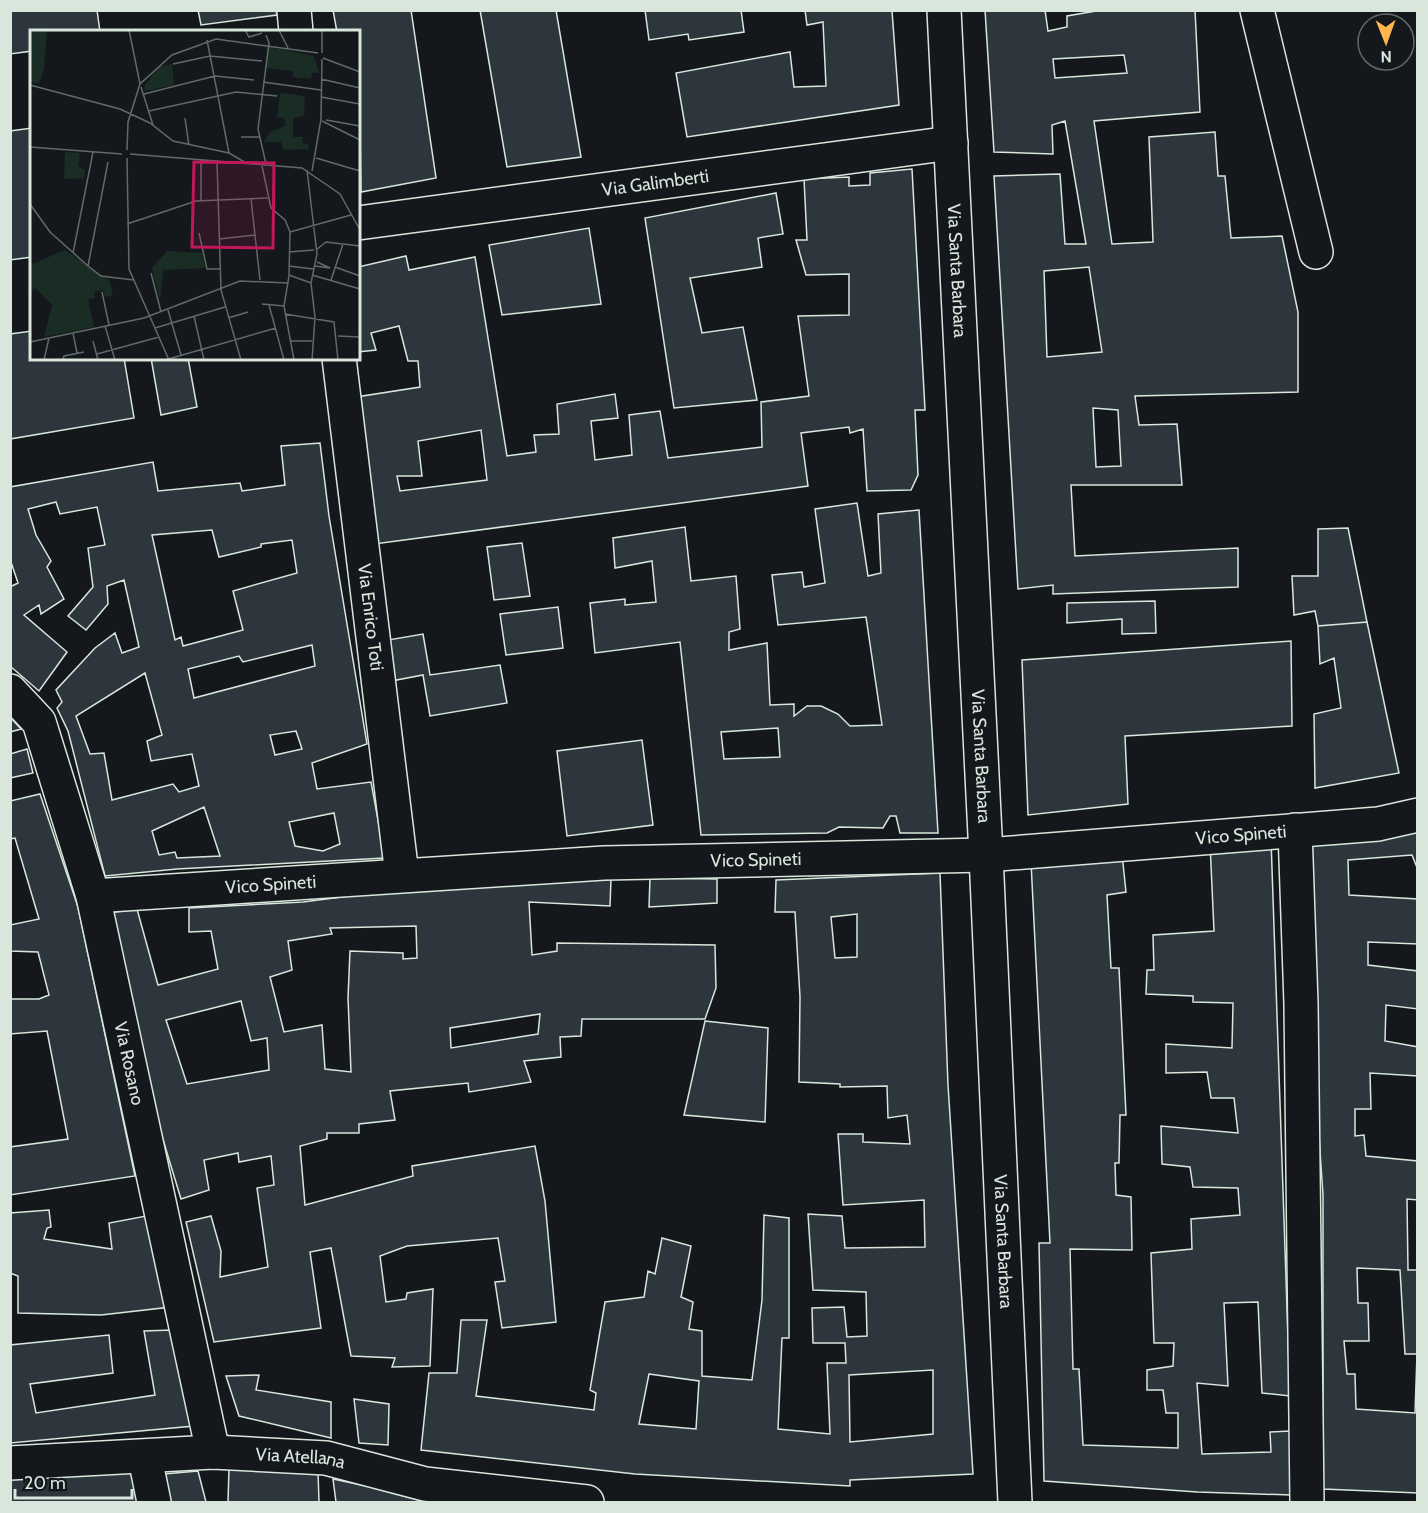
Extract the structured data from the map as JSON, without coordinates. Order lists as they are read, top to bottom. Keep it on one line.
{"streets":{"street":["Via Galimberti","Via Santa Barbara","Via Enrico Toti","Vico Spineti","Via Rosano","Via Atellana"]},"crossings":[["Via Galimberti","Via Santa Barbara"],["Via Santa Barbara","Vico Spineti"],["Via Enrico Toti","Vico Spineti"],["Vico Spineti","Via Rosano"],["Via Rosano","Via Atellana"]],"scale_bar":"20 m","north":"bottom"}
